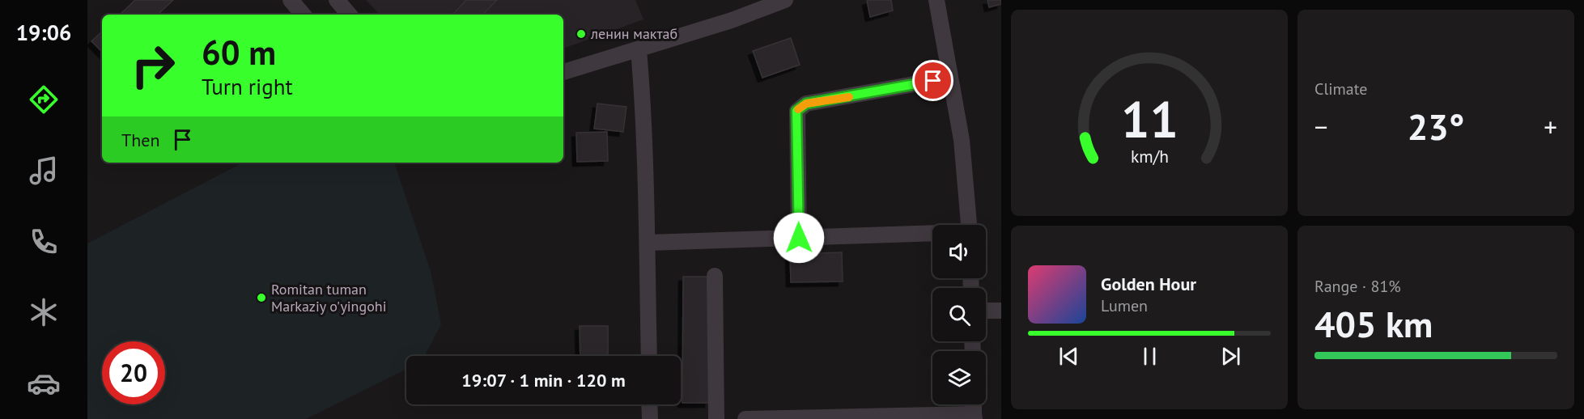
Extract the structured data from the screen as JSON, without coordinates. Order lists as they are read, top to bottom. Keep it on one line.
{"places":["ленин мактаб","Romitan tuman Markaziy o'yingohi"],"page":{"tabs":"19:06","tile":["Climate",["Range · 81%","405 km"]],"turn":["60 m","Turn right"],"heat":["−","23°","+"],"then":"Then","song":["Golden Hour","Lumen"],"limit":"20","trip":"19:07 · 1 min · 120 m","gauge":["11","km/h"]}}
